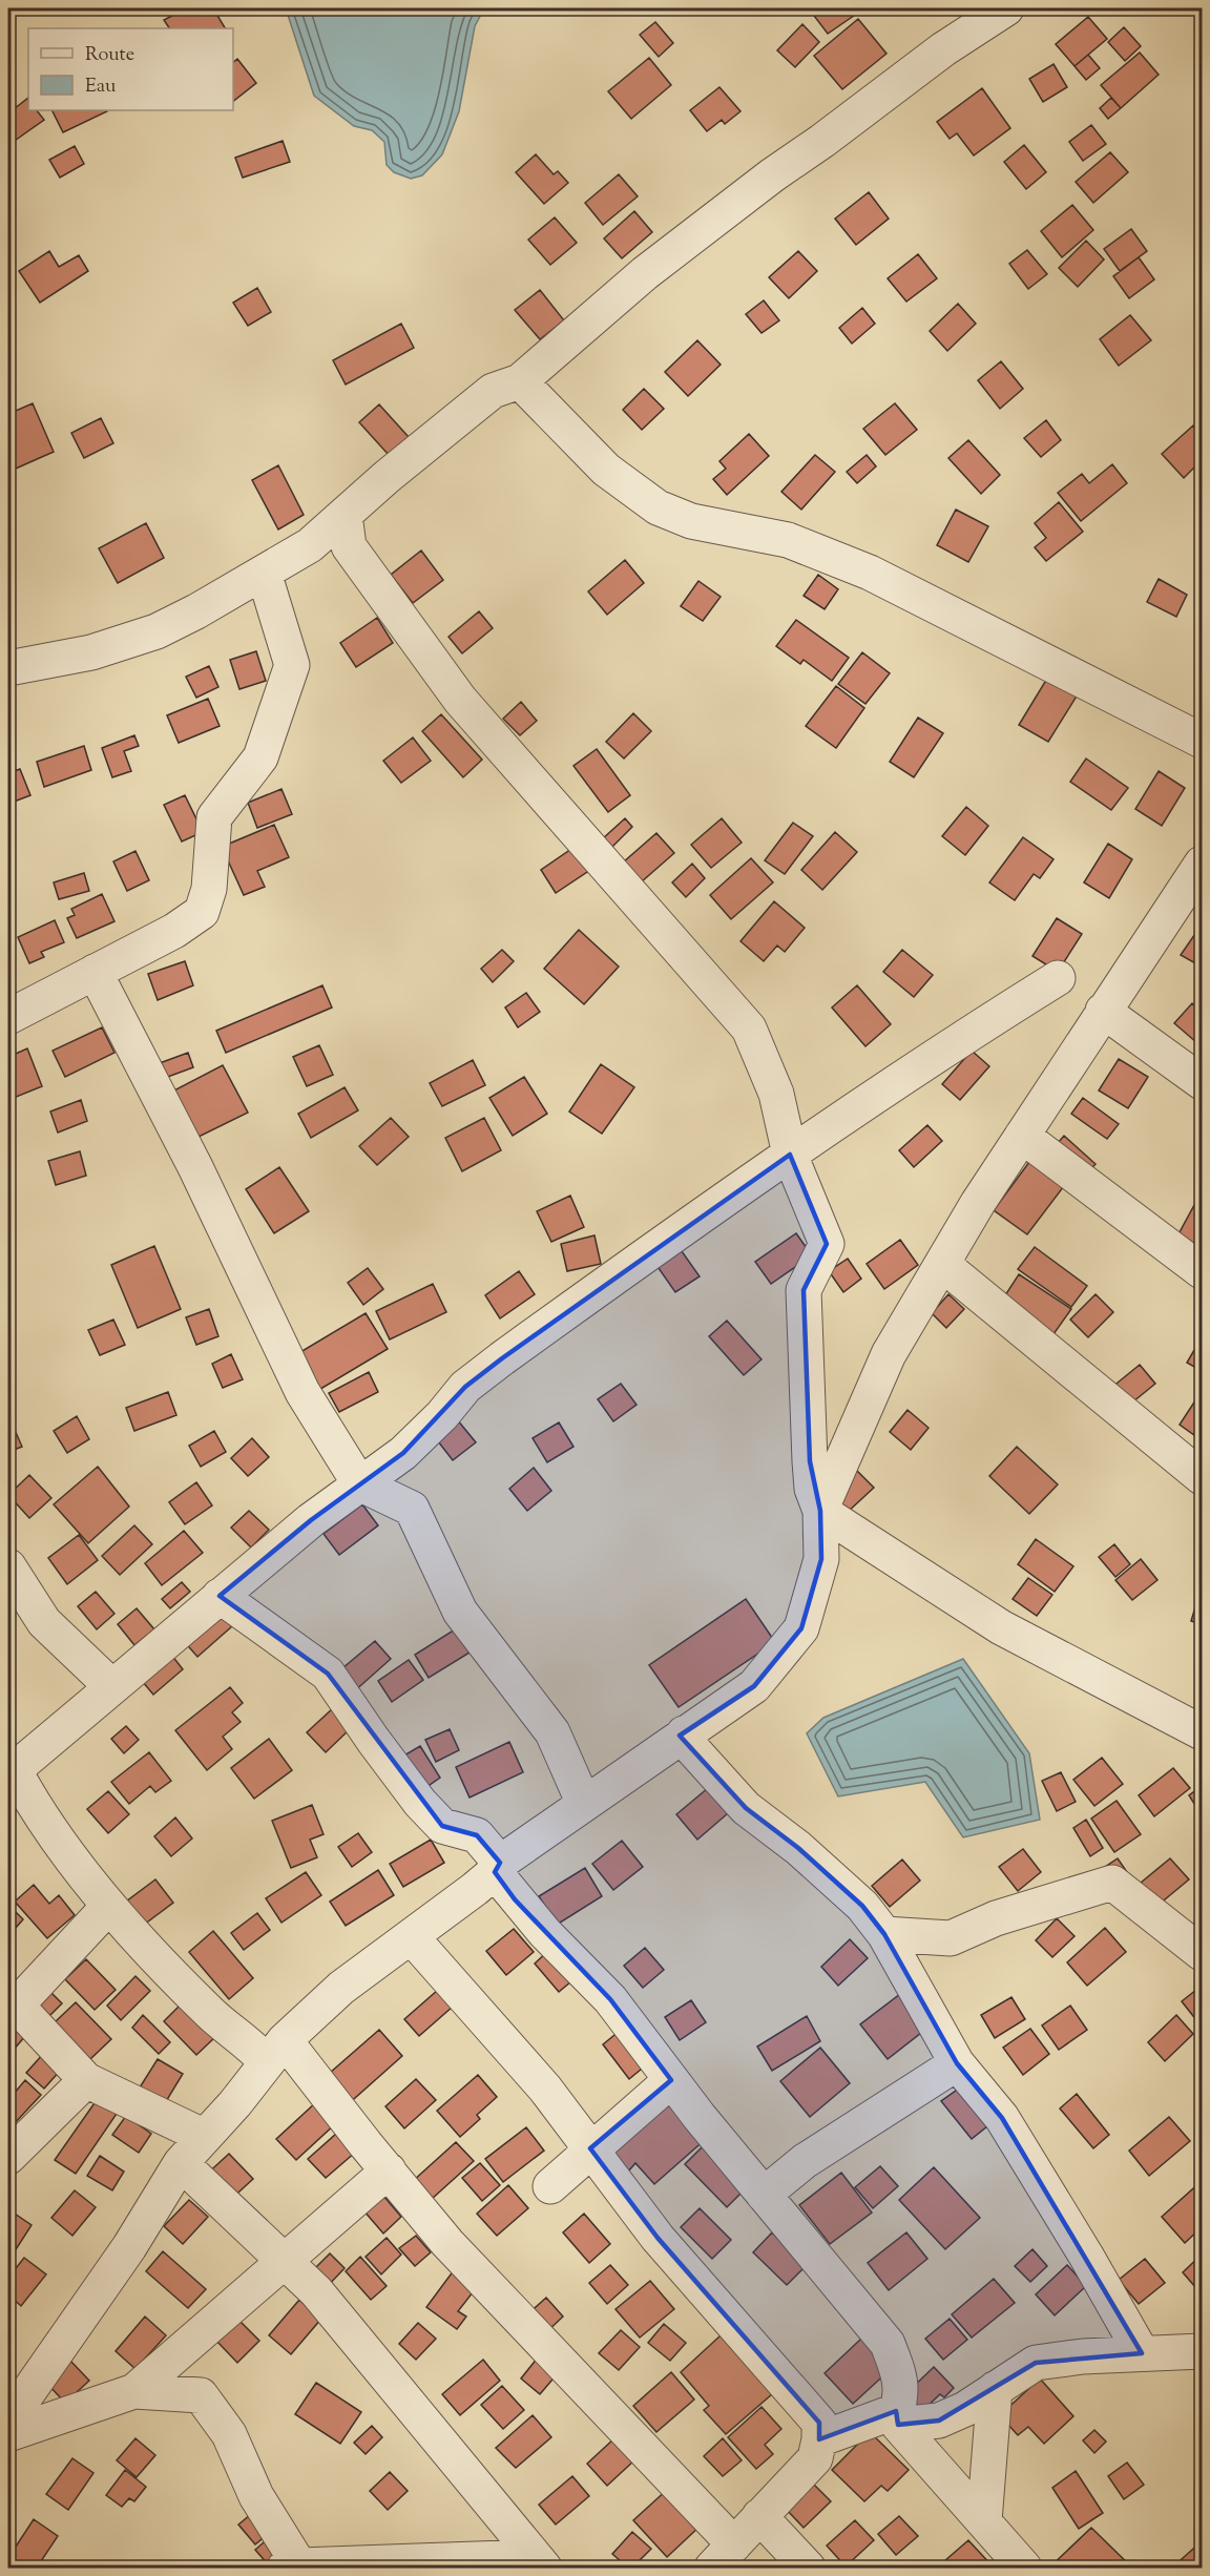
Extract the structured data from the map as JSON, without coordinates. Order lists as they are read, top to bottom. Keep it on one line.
{"legend":["Route","Eau"]}
